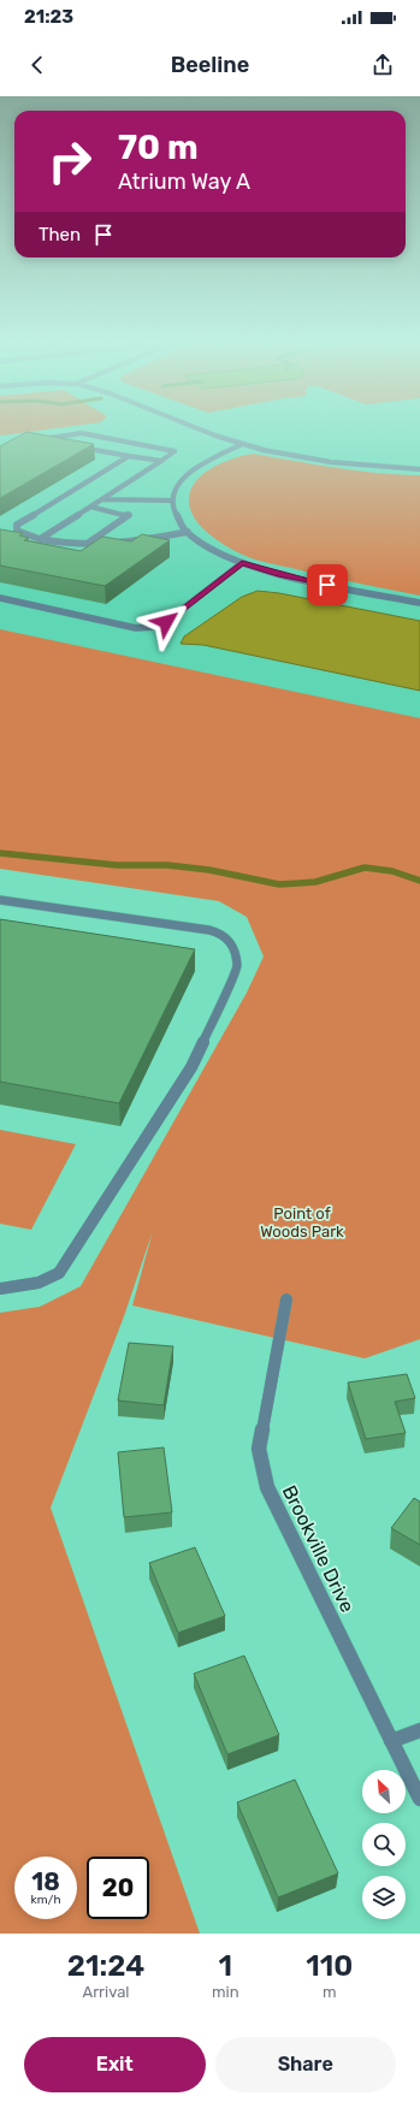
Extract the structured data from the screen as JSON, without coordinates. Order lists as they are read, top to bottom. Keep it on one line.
{"streets":{"street":["Brookville Drive"]},"parks":["Point of Woods Park"],"north":"top left","page":{"status":"21:23","header":"Beeline","turn":["70 m","Atrium Way A"],"then":"Then","speed":"18 km/h","limit":"20","eta":["21:24","Arrival","1","min","110","m"],"buttons":["Exit","Share"]}}
